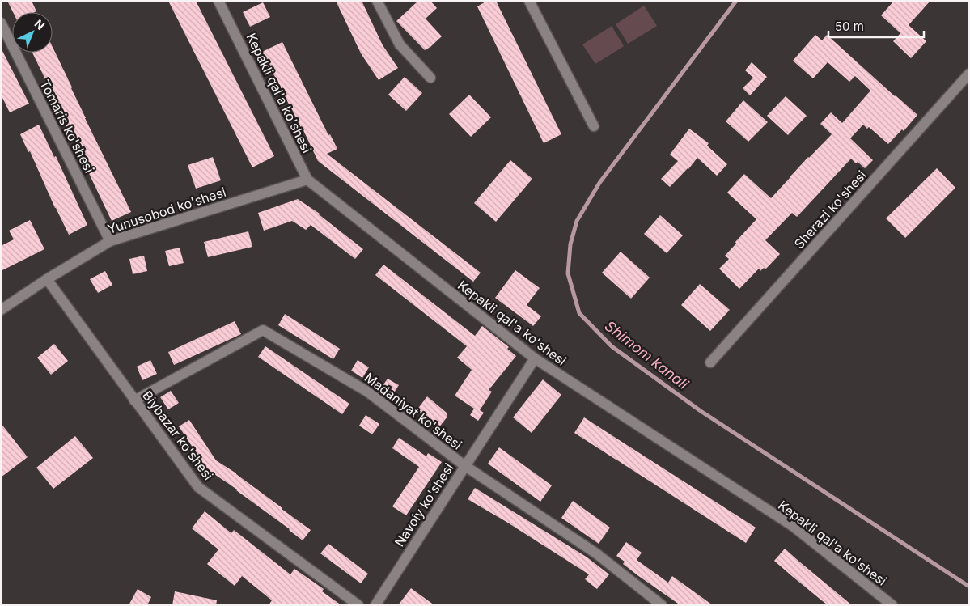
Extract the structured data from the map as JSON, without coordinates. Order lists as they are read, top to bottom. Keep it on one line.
{"streets":{"street":["Kepakli qal'a ko'shesi","Tomaris ko'shesi","Sherazi ko'shesi","Yunusobod ko'shesi","Madaniyat ko'shesi","Biybazar ko'shesi","Navoiy ko'shesi"]},"crossings":[["Kepakli qal'a ko'shesi","Yunusobod ko'shesi"],["Kepakli qal'a ko'shesi","Navoiy ko'shesi"],["Tomaris ko'shesi","Yunusobod ko'shesi"],["Yunusobod ko'shesi","Biybazar ko'shesi"],["Madaniyat ko'shesi","Biybazar ko'shesi"],["Madaniyat ko'shesi","Navoiy ko'shesi"]],"water":["Shimom kanali"],"scale_bar":"50 m","north":"top right"}
